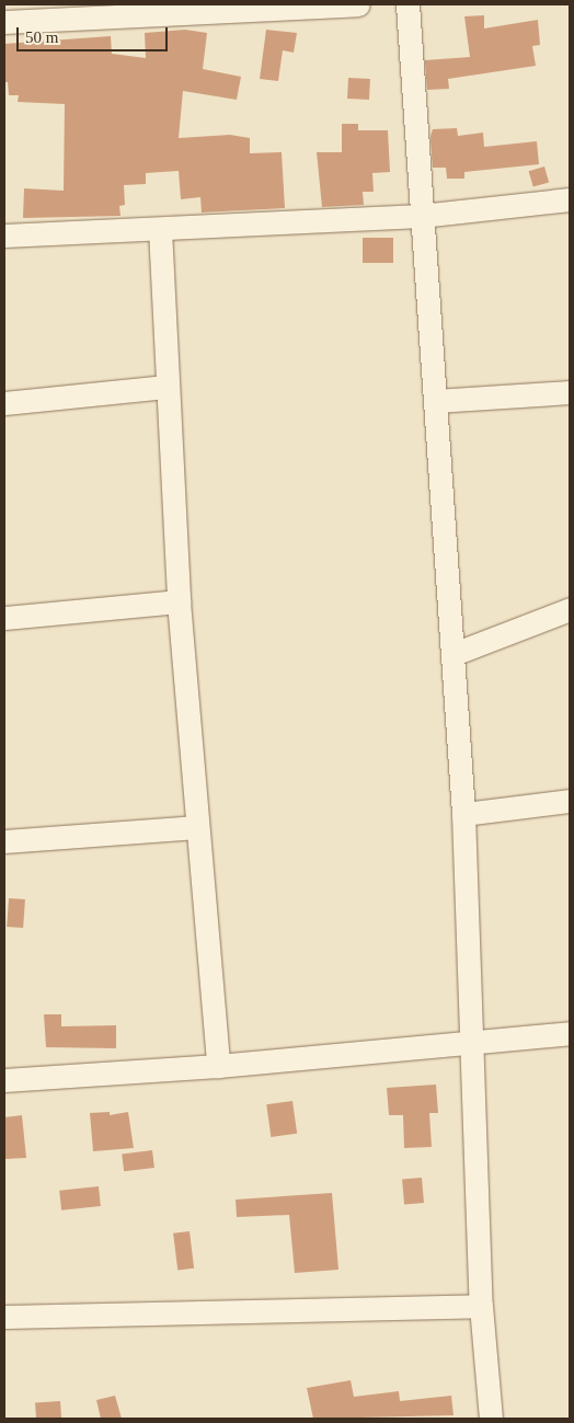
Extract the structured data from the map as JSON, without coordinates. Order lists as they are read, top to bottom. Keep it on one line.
{"scale_bar":"50 m"}
